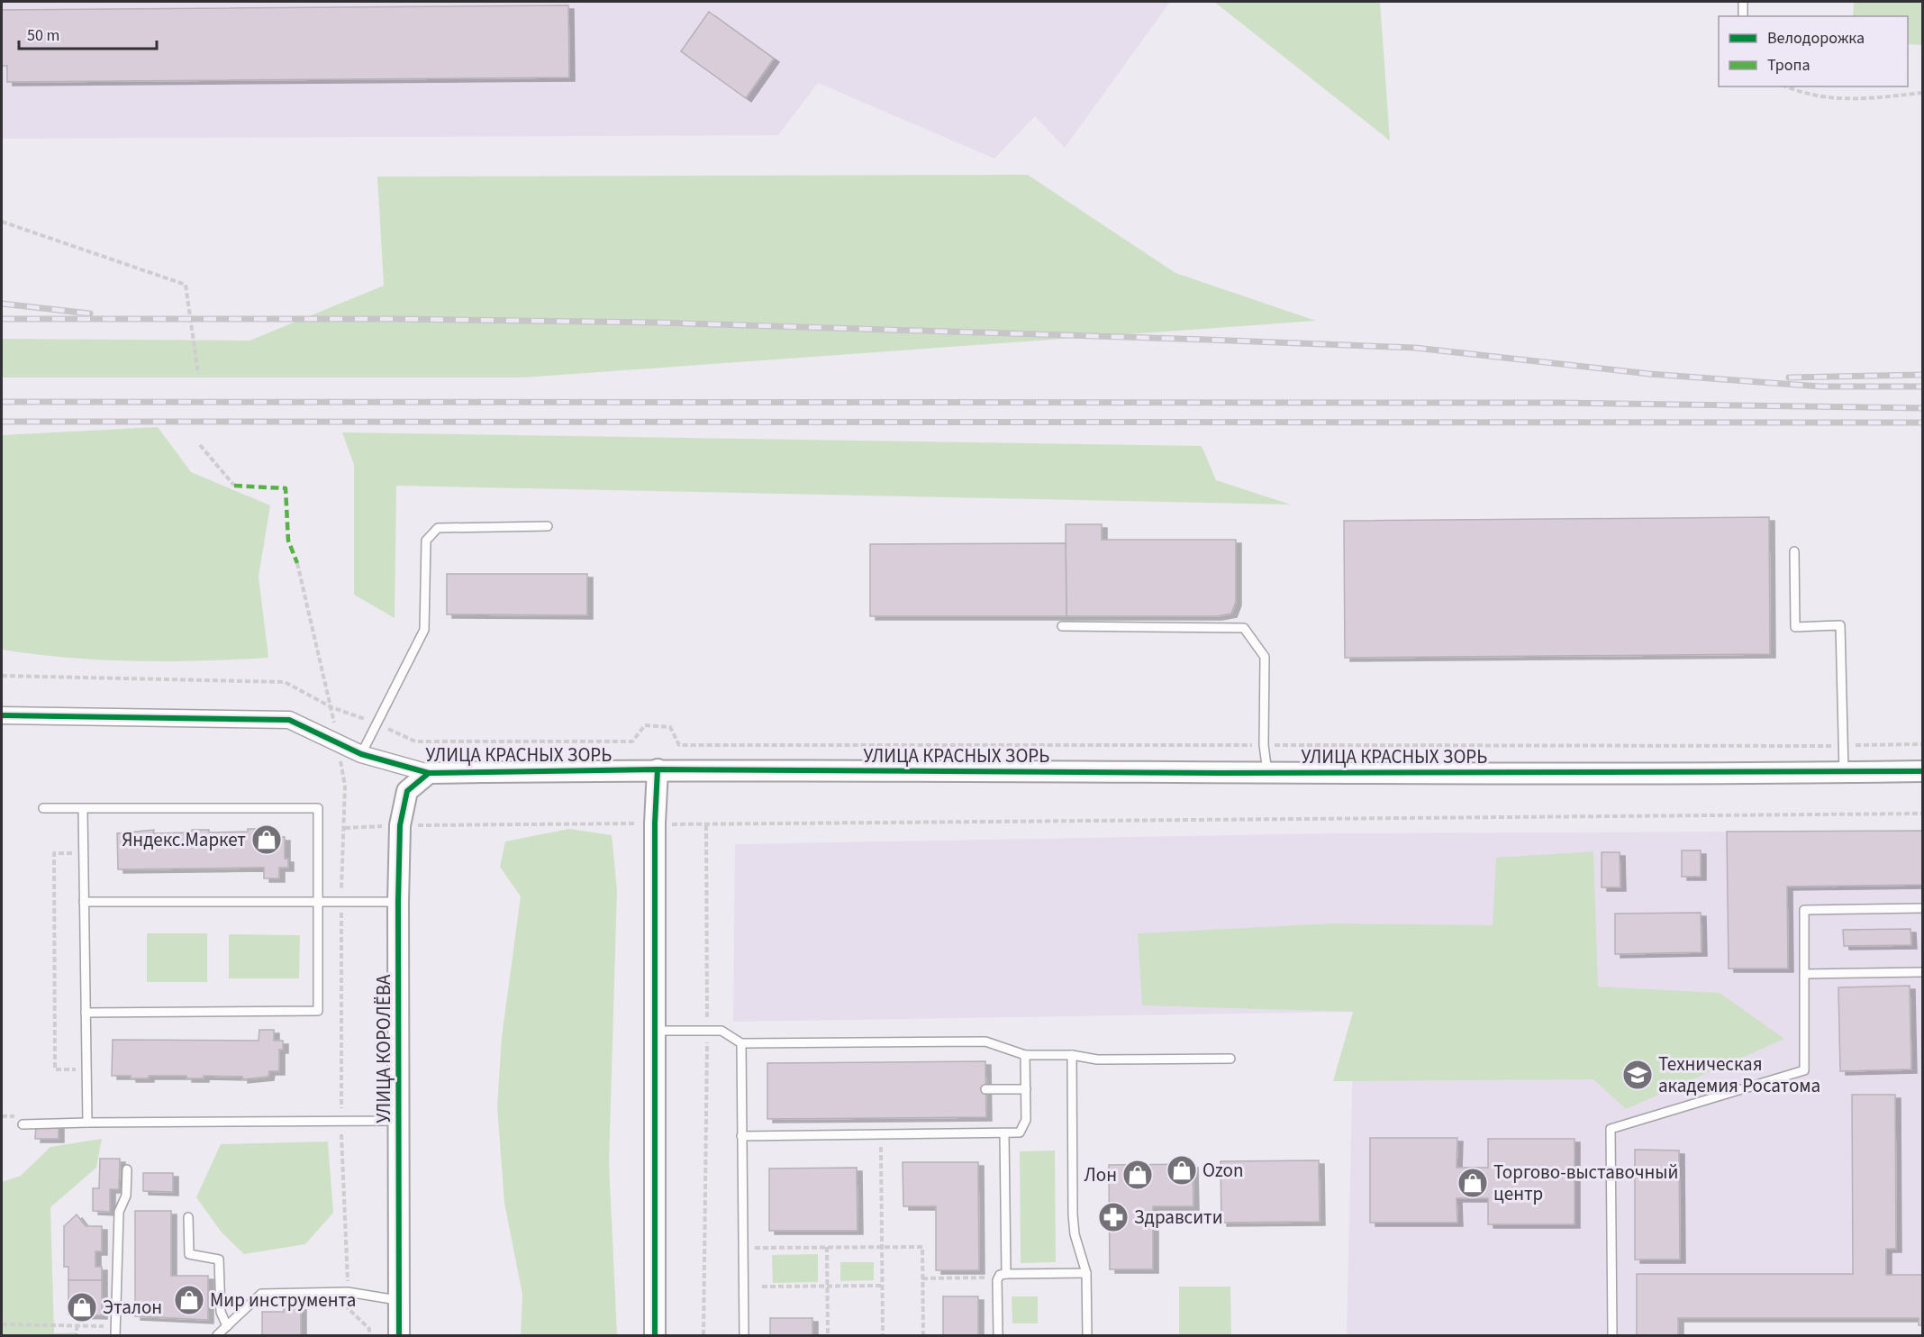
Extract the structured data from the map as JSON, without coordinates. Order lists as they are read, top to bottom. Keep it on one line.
{"streets":{"street":["УЛИЦА КРАСНЫХ ЗОРЬ","УЛИЦА КОРОЛЁВА"]},"crossings":[["УЛИЦА КРАСНЫХ ЗОРЬ","УЛИЦА КОРОЛЁВА"]],"places":{"shop":["Яндекс.Маркет","Ozon","Лон","Торгово-выставочный центр","Мир инструмента","Эталон"],"school or university":["Техническая академия Росатома"],"pharmacy":["Здравсити"]},"legend":["Велодорожка","Тропа"],"scale_bar":"50 m"}
